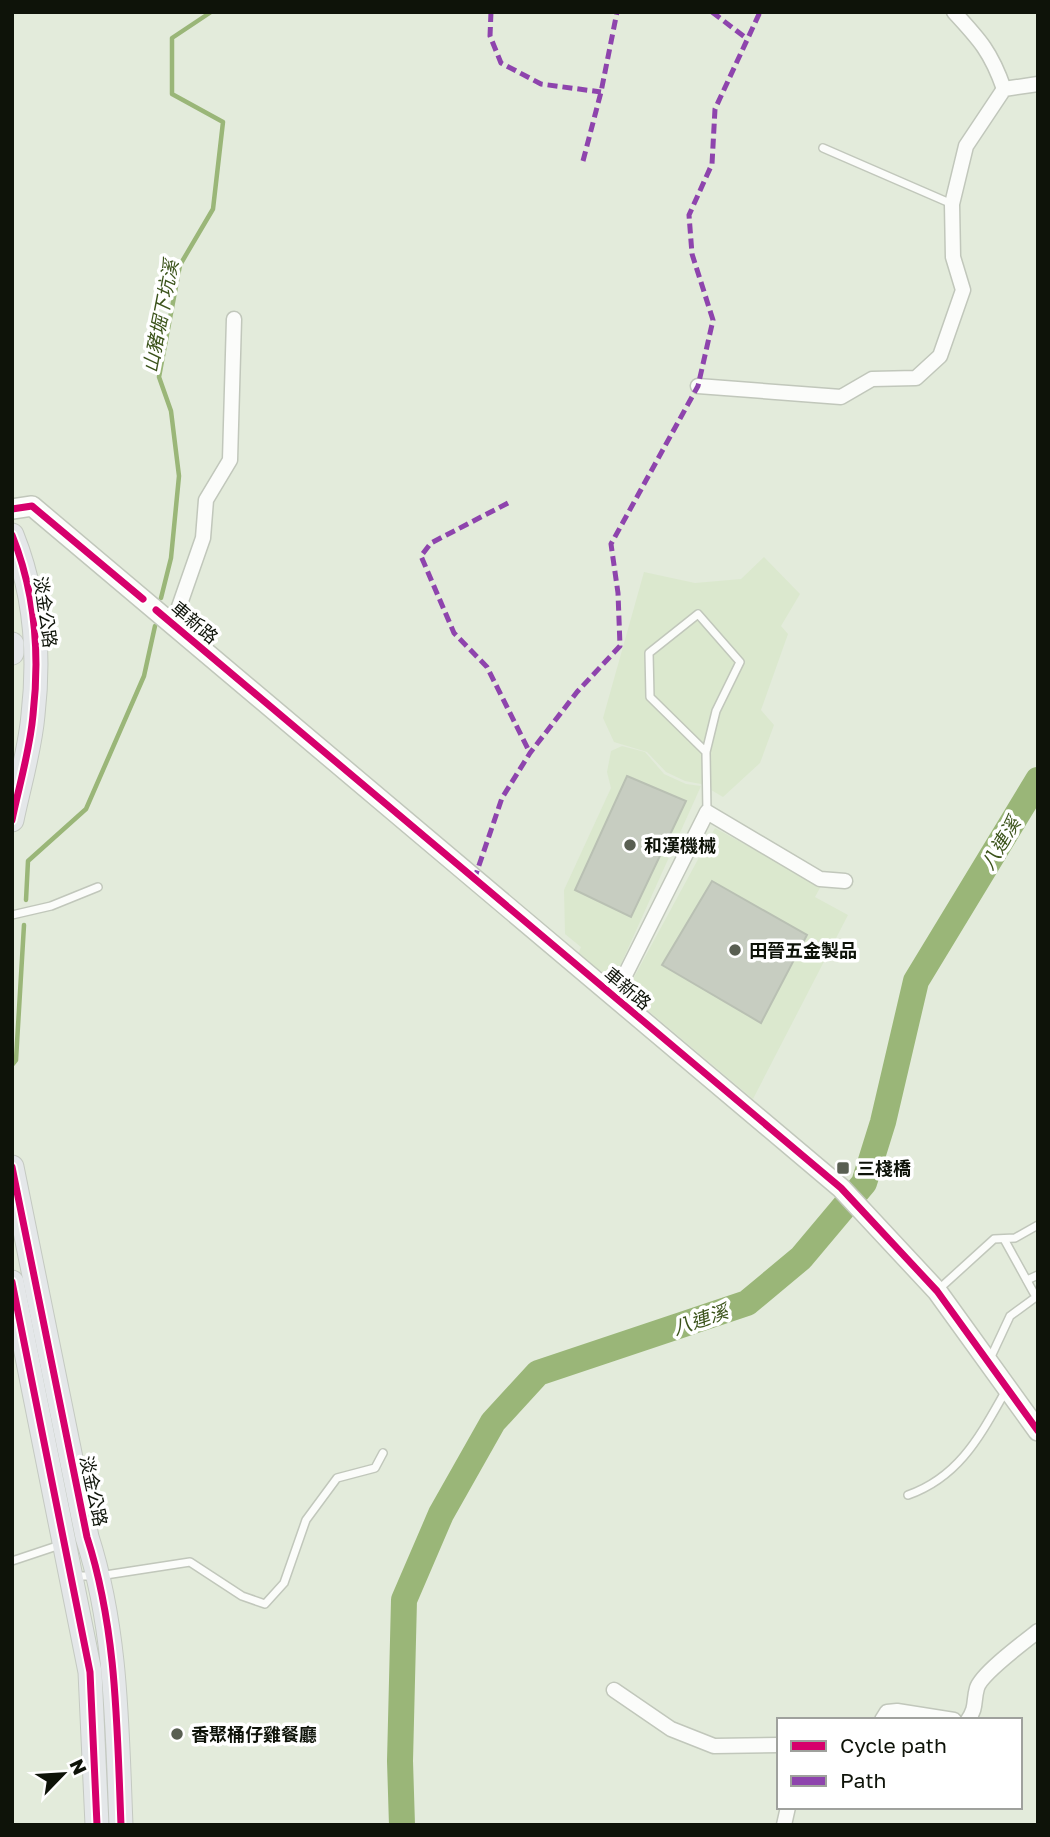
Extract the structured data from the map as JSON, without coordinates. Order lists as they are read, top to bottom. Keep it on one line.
{"streets":{"main road":["淡金公路"],"street":["車新路"]},"water":["山豬堀下坑溪","八連溪"],"places":{"other":["和漢機械","田晉五金製品","香聚桶仔雞餐廳"],"transit":["三棧橋"]},"legend":["Cycle path","Path"],"north":"top right"}
